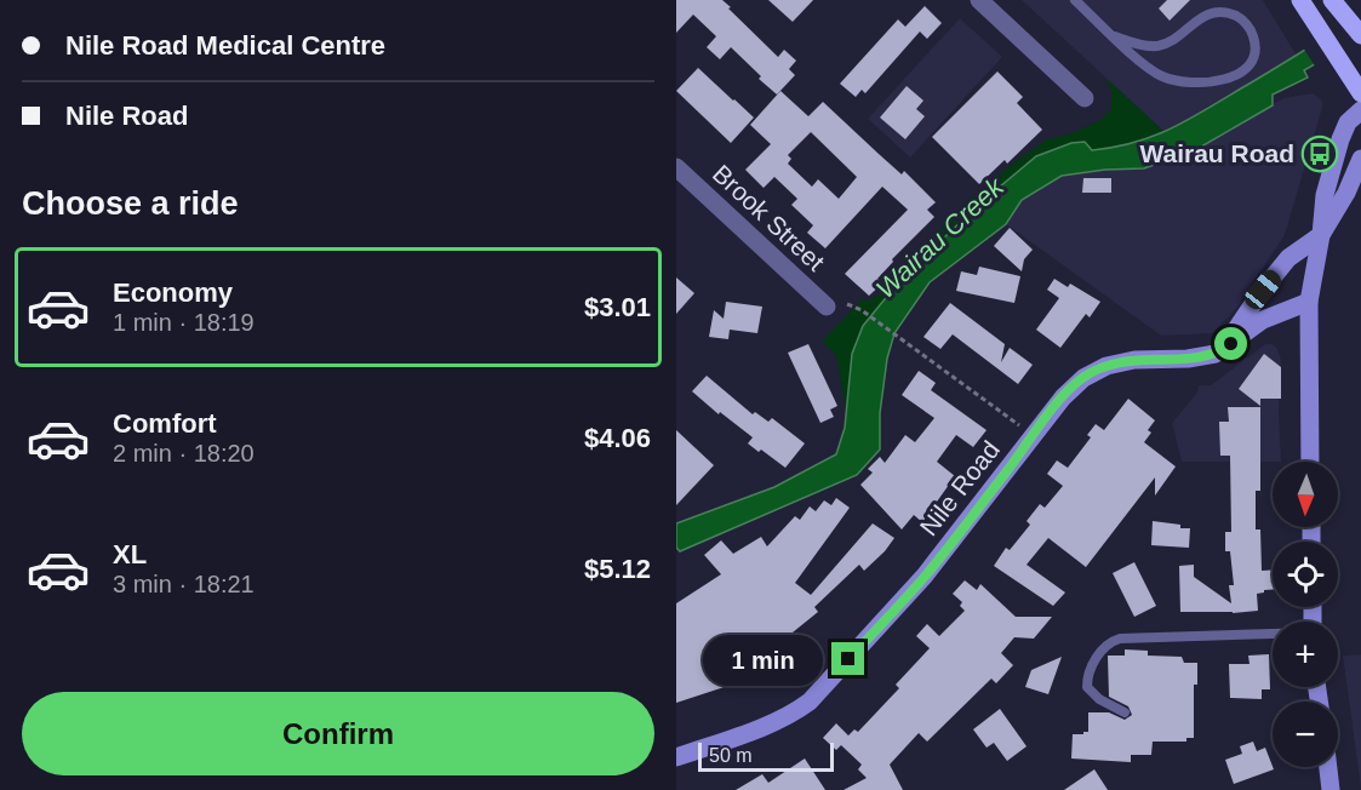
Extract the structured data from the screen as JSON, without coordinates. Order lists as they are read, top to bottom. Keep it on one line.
{"streets":{"street":["Brook Street","Nile Road"]},"water":["Wairau Creek"],"places":{"bus stop":["Wairau Road"]},"scale_bar":"50 m","north":"bottom","page":{"banner":["Nile Road Medical Centre","Nile Road"],"heading":"Choose a ride","list":[{"name":"Economy","note":"1 min · 18:19","value":"$3.01"},{"name":"Comfort","note":"2 min · 18:20","value":"$4.06"},{"name":"XL","note":"3 min · 18:21","value":"$5.12"}],"map_buttons":["+","−"],"bubble":"1 min","buttons":"Confirm","scale":"50 m"}}
